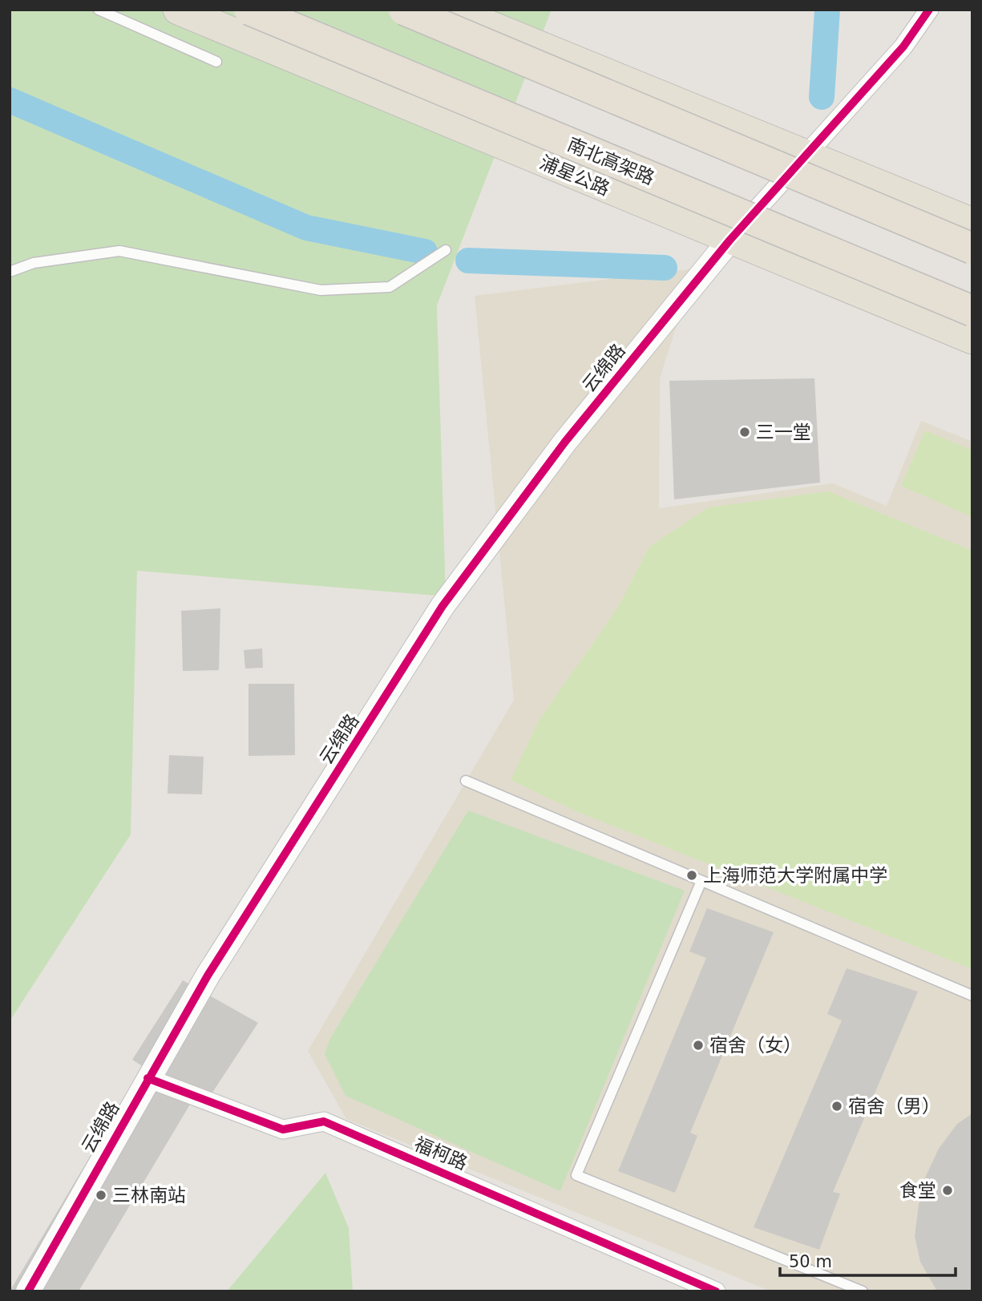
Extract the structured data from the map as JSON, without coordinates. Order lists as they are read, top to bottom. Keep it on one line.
{"streets":{"highway":["南北高架路"],"main road":["浦星公路"],"street":["云绵路","福柯路"]},"crossings":[["浦星公路","云绵路"],["云绵路","福柯路"]],"places":["三一堂","上海师范大学附属中学","宿舍（女）","宿舍（男）","食堂","三林南站"],"scale_bar":"50 m"}
